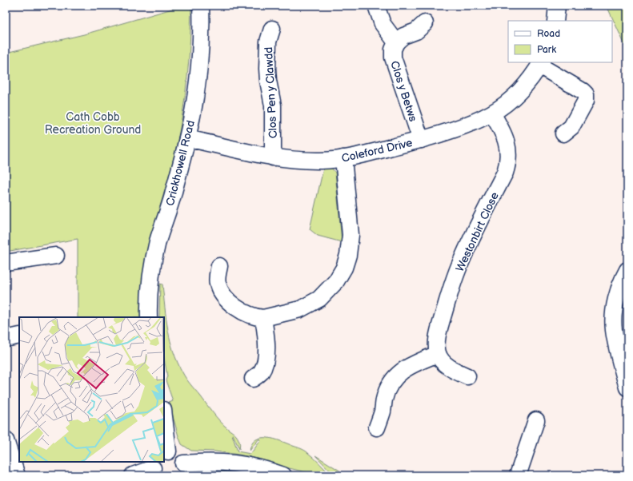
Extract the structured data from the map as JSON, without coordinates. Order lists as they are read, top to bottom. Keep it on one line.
{"streets":{"street":["Clos y Betws","Clos Pen y Clawdd","Coleford Drive","Crickhowell Road","Westonbirt Close"]},"crossings":[["Clos y Betws","Coleford Drive"],["Clos Pen y Clawdd","Coleford Drive"],["Coleford Drive","Crickhowell Road"],["Coleford Drive","Westonbirt Close"]],"parks":["Cath Cobb Recreation Ground"],"legend":["Road","Park"]}
